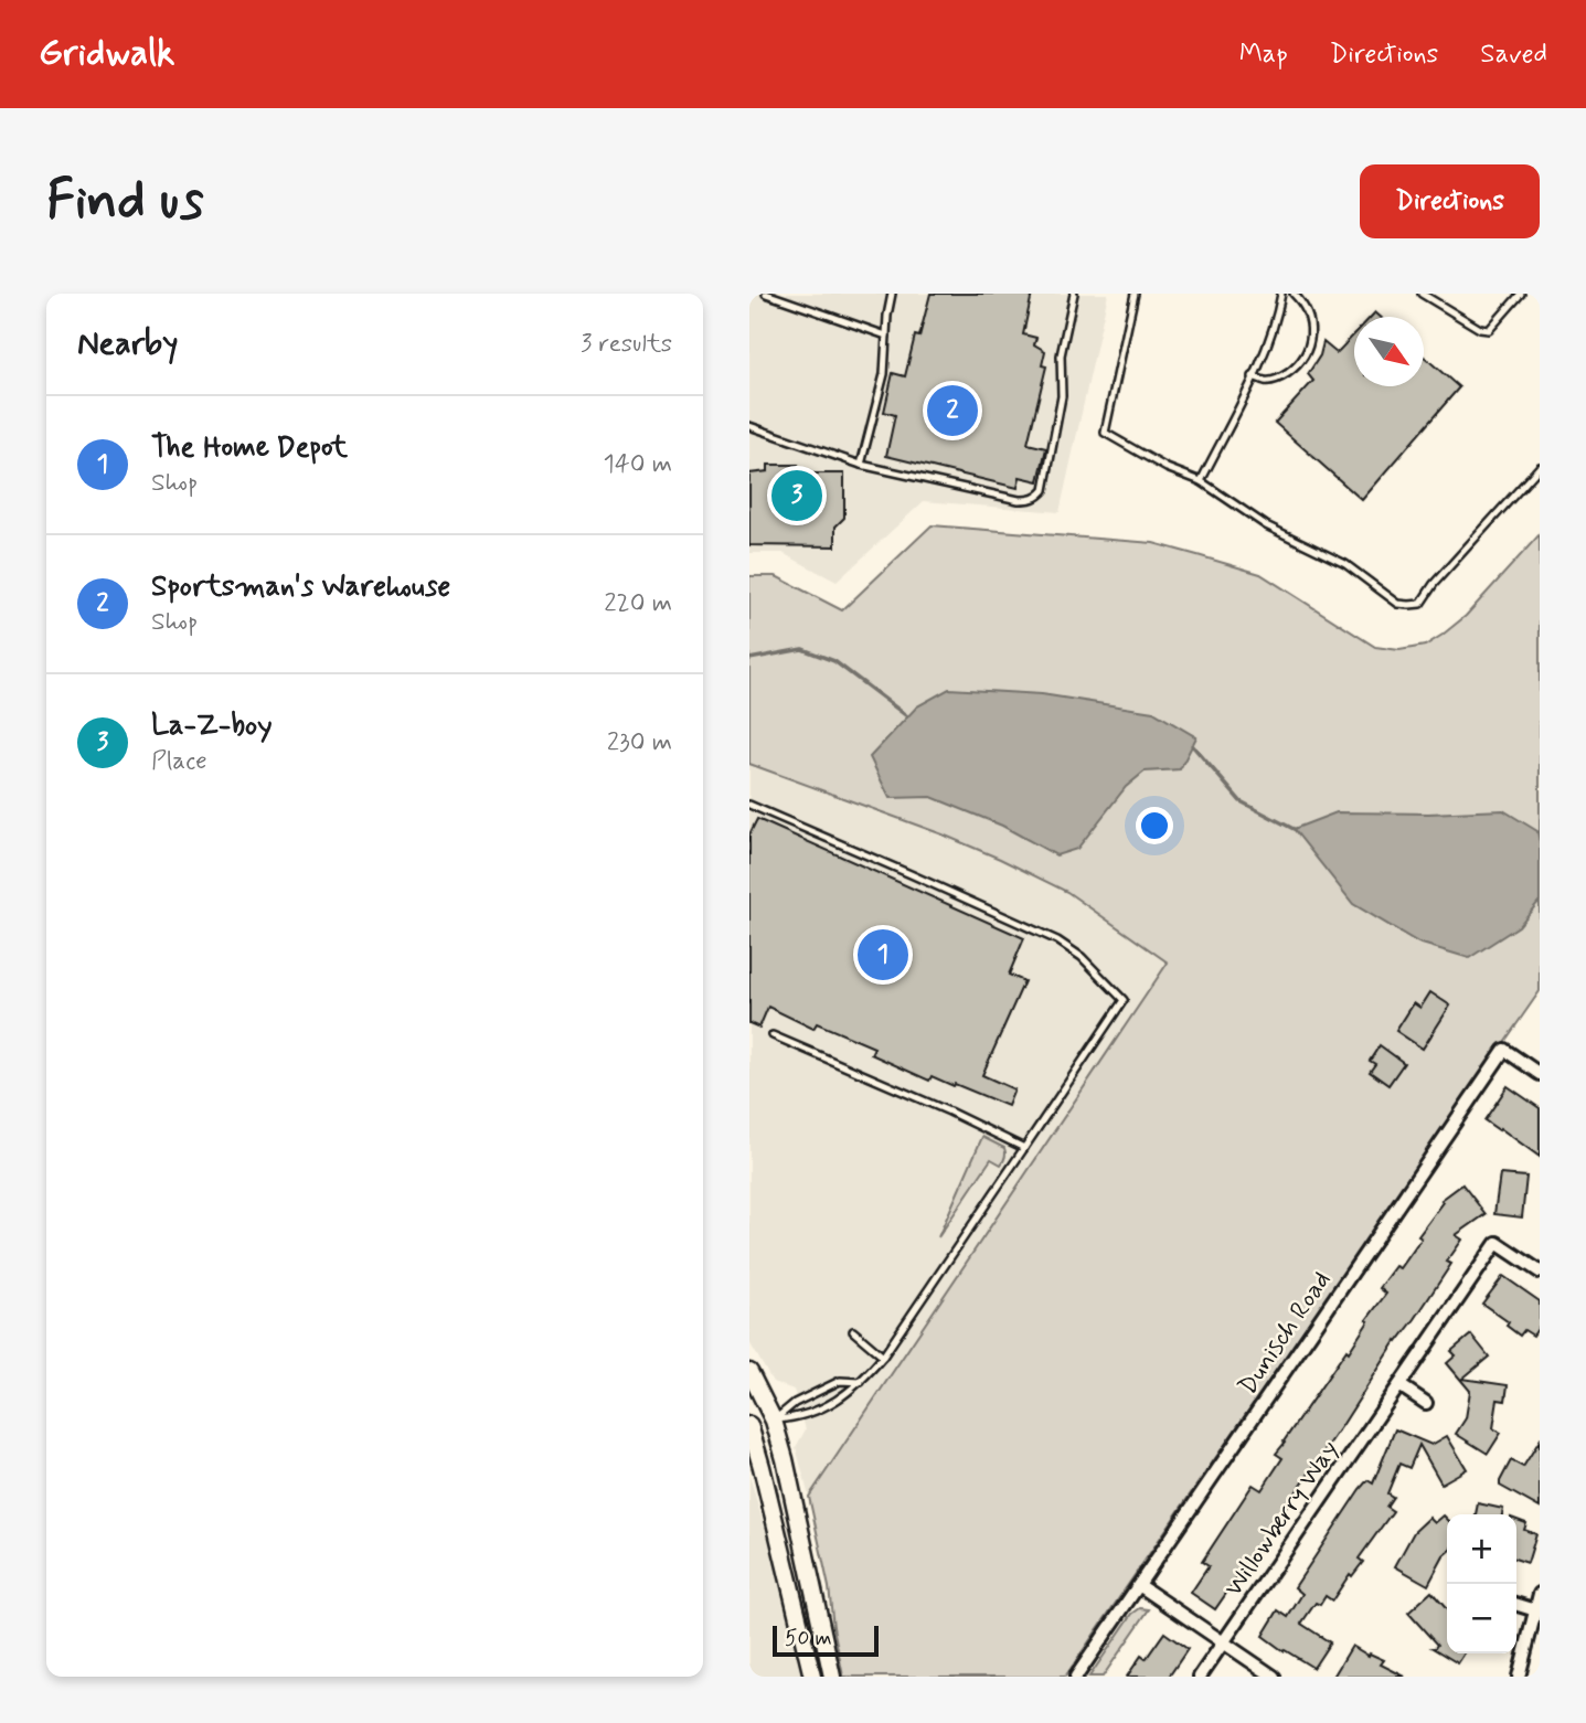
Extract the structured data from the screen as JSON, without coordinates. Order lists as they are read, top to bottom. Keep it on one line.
{"streets":{"street":["Dunisch Road","Willowberry Way"]},"scale_bar":"50 m","north":"bottom right","page":{"header":"Gridwalk","nav":["Map","Directions","Saved"],"buttons":"Directions","title":"Find us","heading":["Nearby","3 results"],"pins":["2","3","1"],"list":[{"mark":"1","name":"The Home Depot","note":"Shop","value":"140 m"},{"mark":"2","name":"Sportsman's Warehouse","note":"Shop","value":"220 m"},{"mark":"3","name":"La-Z-boy","note":"Place","value":"230 m"}],"map_buttons":["+","−"],"scale":"50 m"}}
